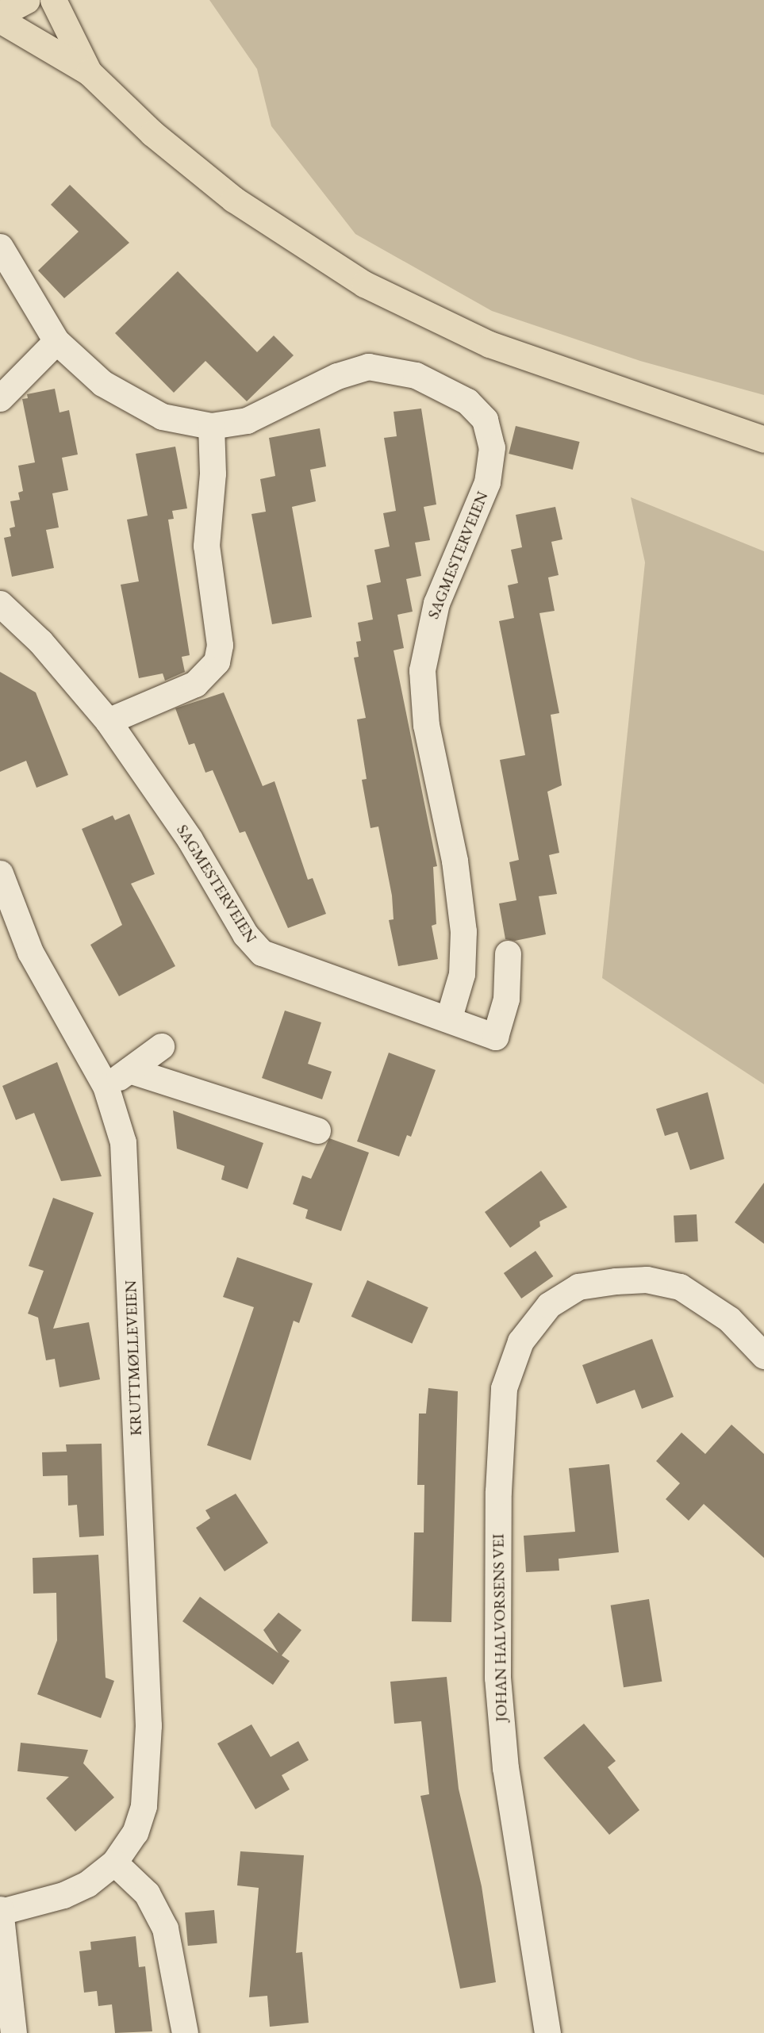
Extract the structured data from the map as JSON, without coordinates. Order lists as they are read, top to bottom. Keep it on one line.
{"streets":{"street":["SAGMESTERVEIEN","KRUTTMØLLEVEIEN","JOHAN HALVORSENS VEI"]}}
